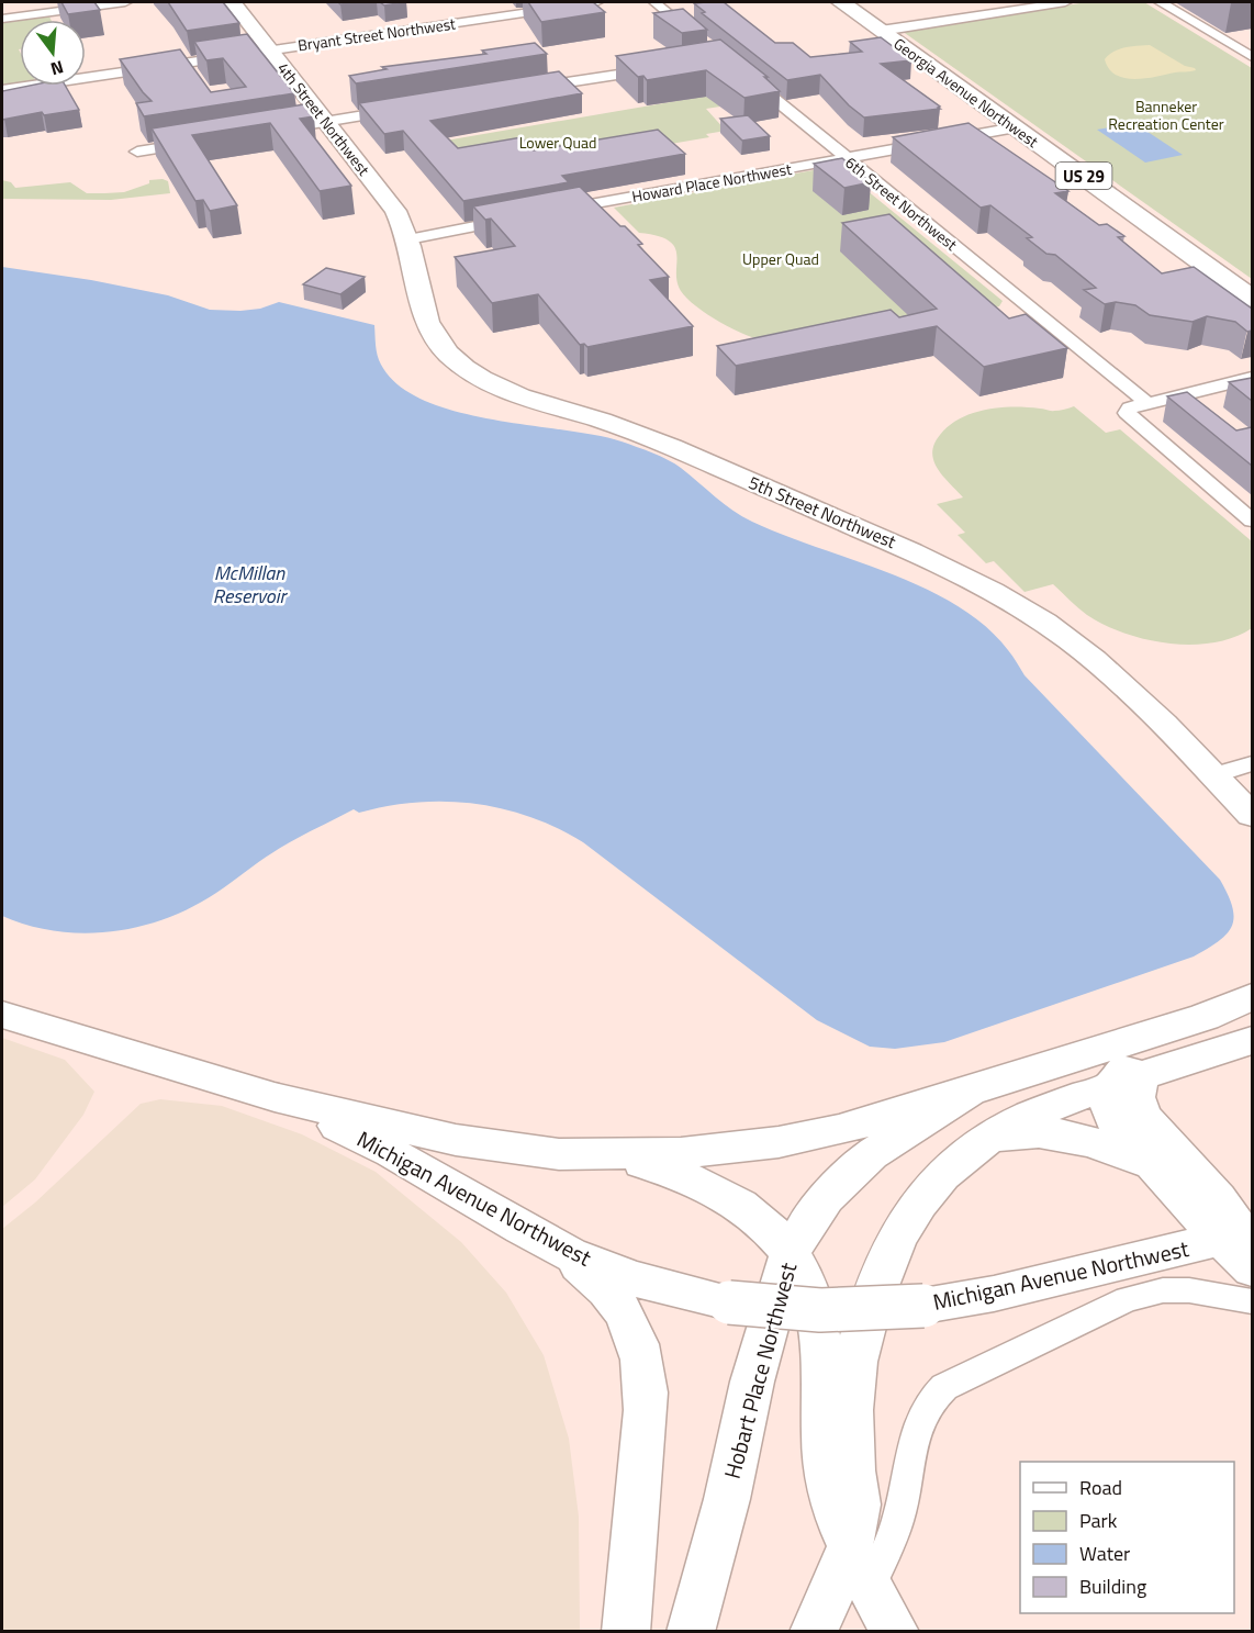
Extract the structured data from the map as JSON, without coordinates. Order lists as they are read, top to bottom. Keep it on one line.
{"streets":{"highway":["Georgia Avenue Northwest","US 29"],"main road":["4th Street Northwest","5th Street Northwest","Michigan Avenue Northwest","Hobart Place Northwest"],"street":["Bryant Street Northwest","Howard Place Northwest","6th Street Northwest"]},"crossings":[["Bryant Street Northwest","4th Street Northwest"],["Georgia Avenue Northwest","Howard Place Northwest"],["4th Street Northwest","5th Street Northwest"],["Howard Place Northwest","6th Street Northwest"],["Michigan Avenue Northwest","Hobart Place Northwest"]],"water":["McMillan Reservoir"],"parks":["Banneker Recreation Center","Lower Quad","Upper Quad"],"legend":["Road","Park","Water","Building"],"north":"bottom"}
